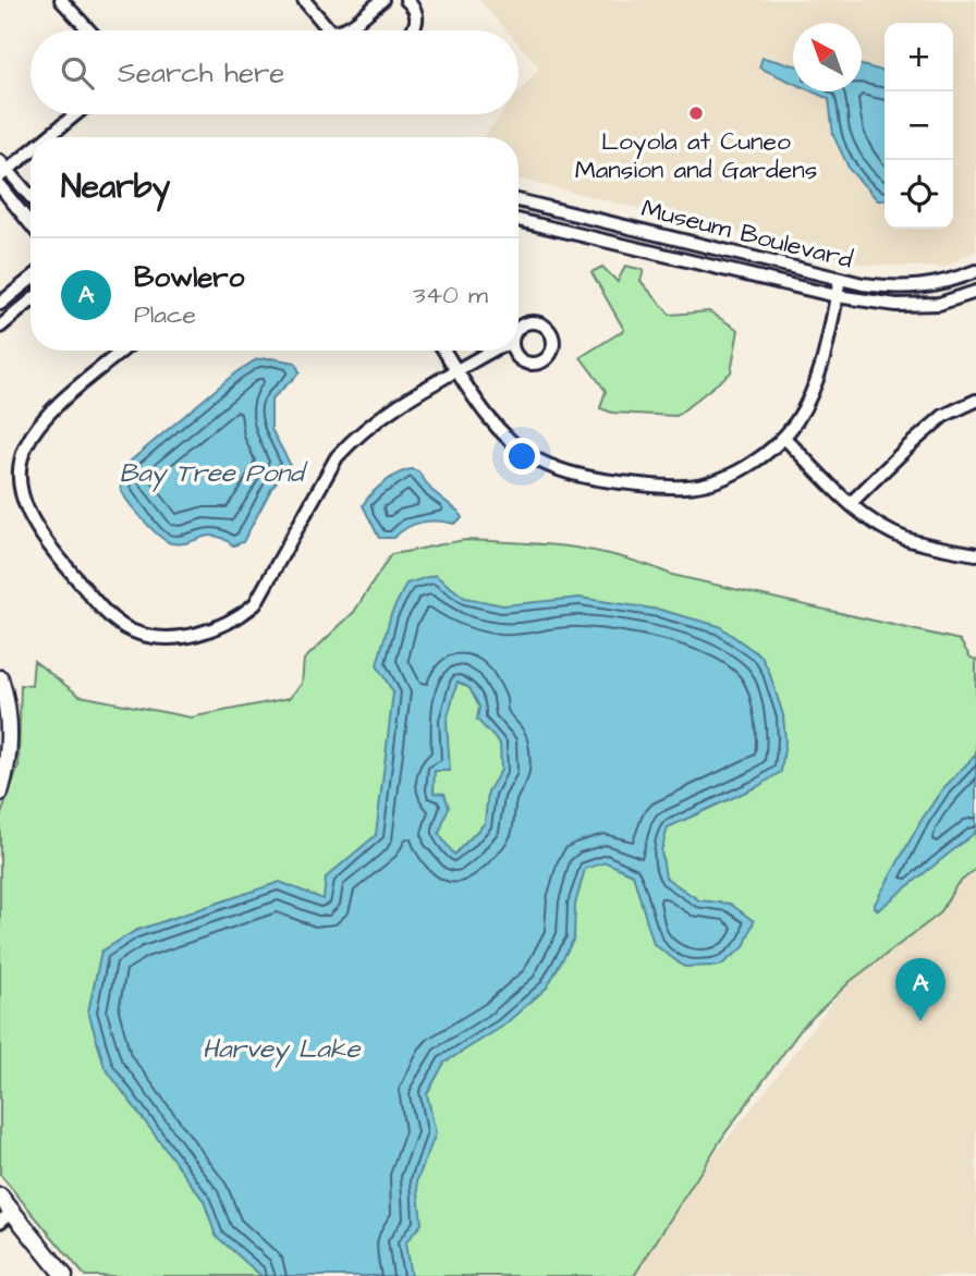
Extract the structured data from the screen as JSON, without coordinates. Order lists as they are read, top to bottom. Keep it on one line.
{"streets":{"street":["Museum Boulevard"]},"water":["Bay Tree Pond","Harvey Lake"],"places":["Loyola at Cuneo Mansion and Gardens"],"north":"top left","page":{"map_buttons":["+","−"],"search":"Search here","heading":"Nearby","list":[{"mark":"A","name":"Bowlero","note":"Place","value":"340 m"}],"pins":"A"}}
